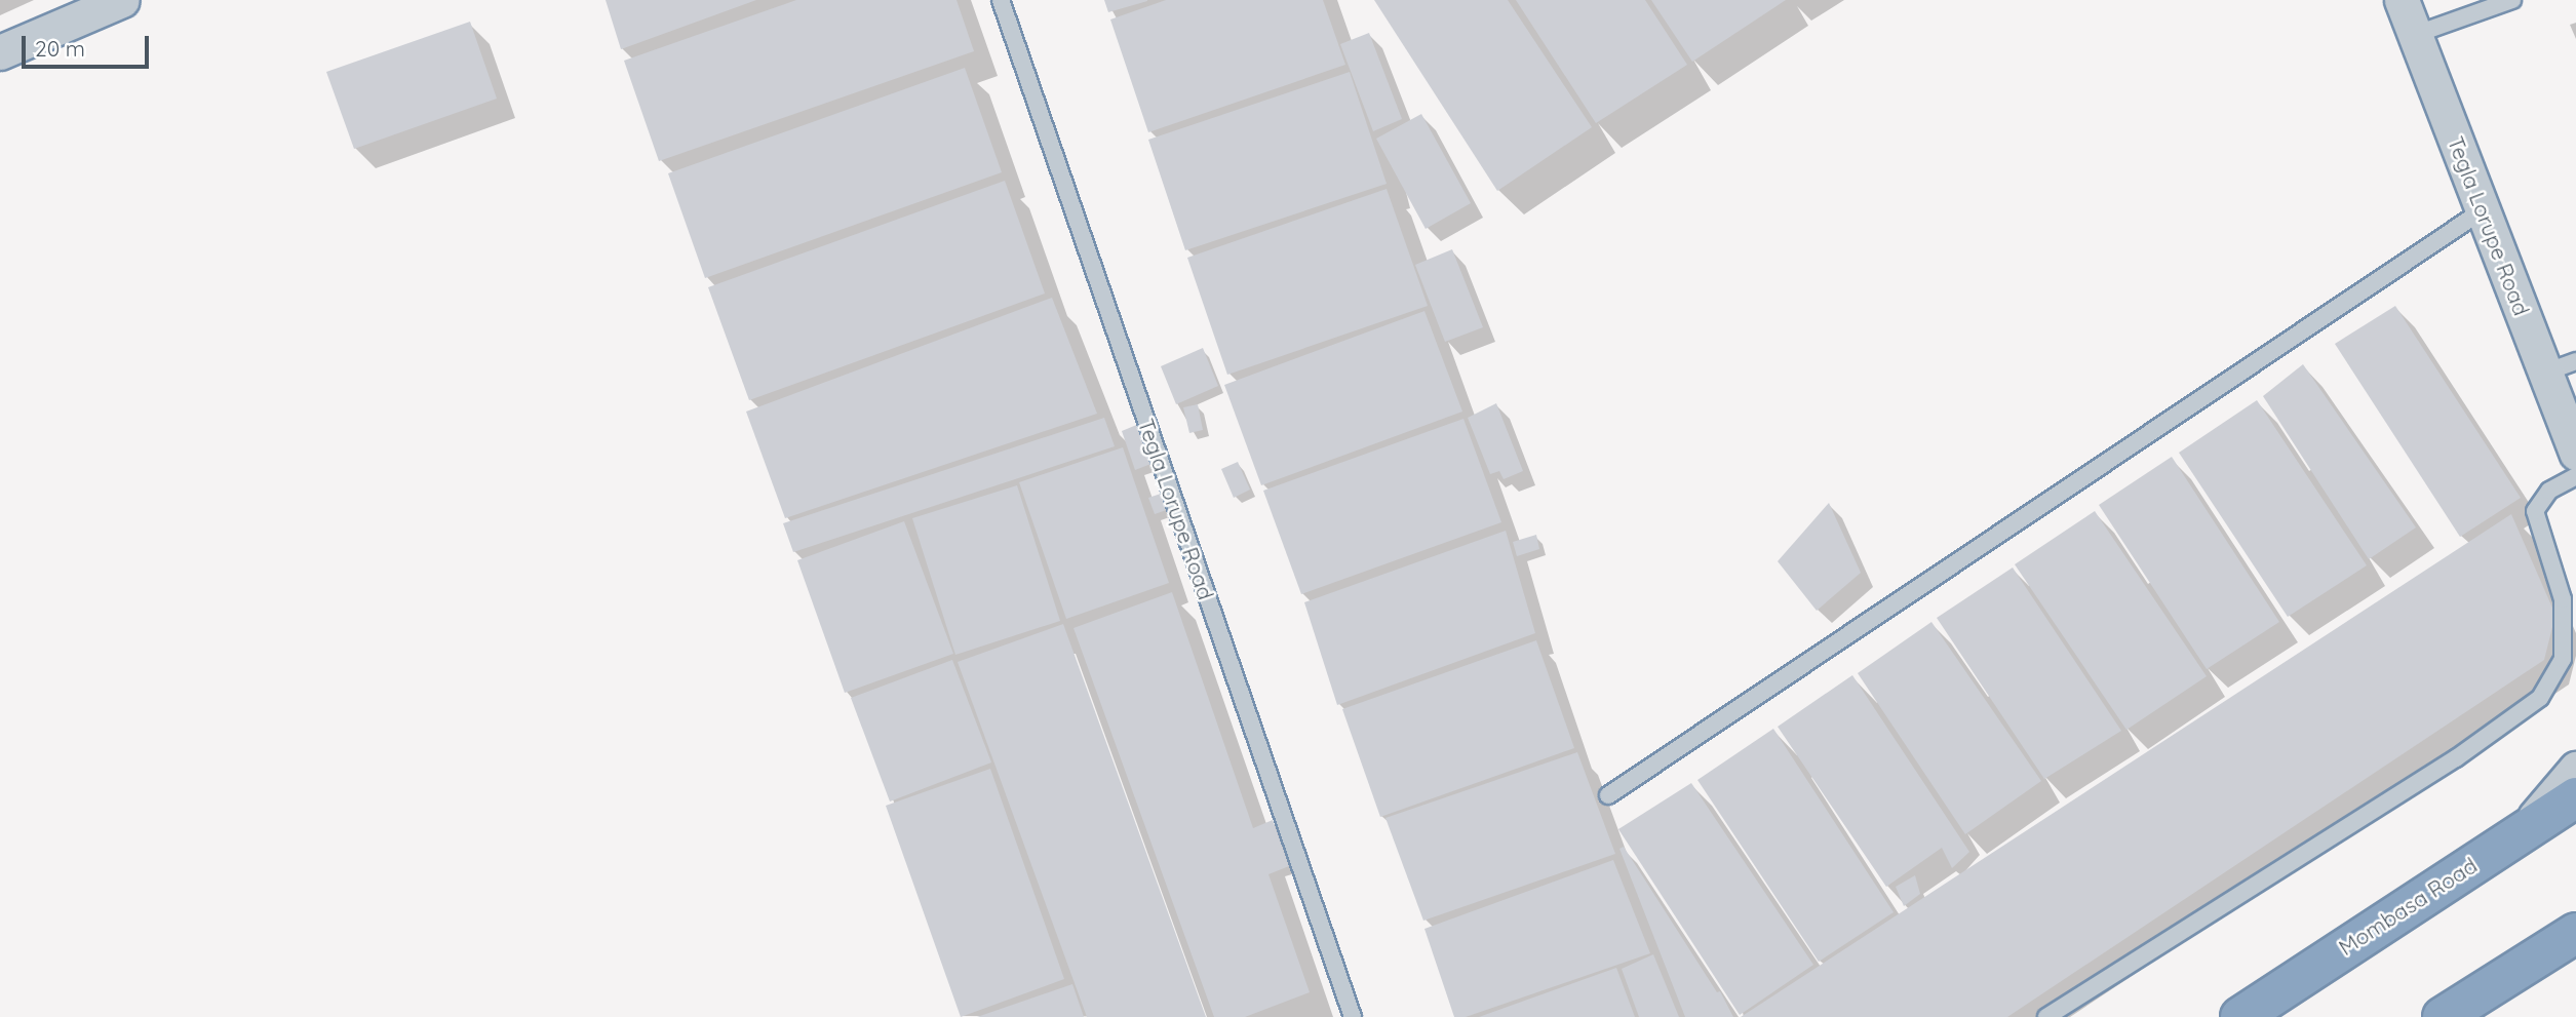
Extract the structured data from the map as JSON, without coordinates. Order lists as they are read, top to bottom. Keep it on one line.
{"streets":{"highway":["Mombasa Road"],"street":["Tegla Lorupe Road"]},"scale_bar":"20 m"}
